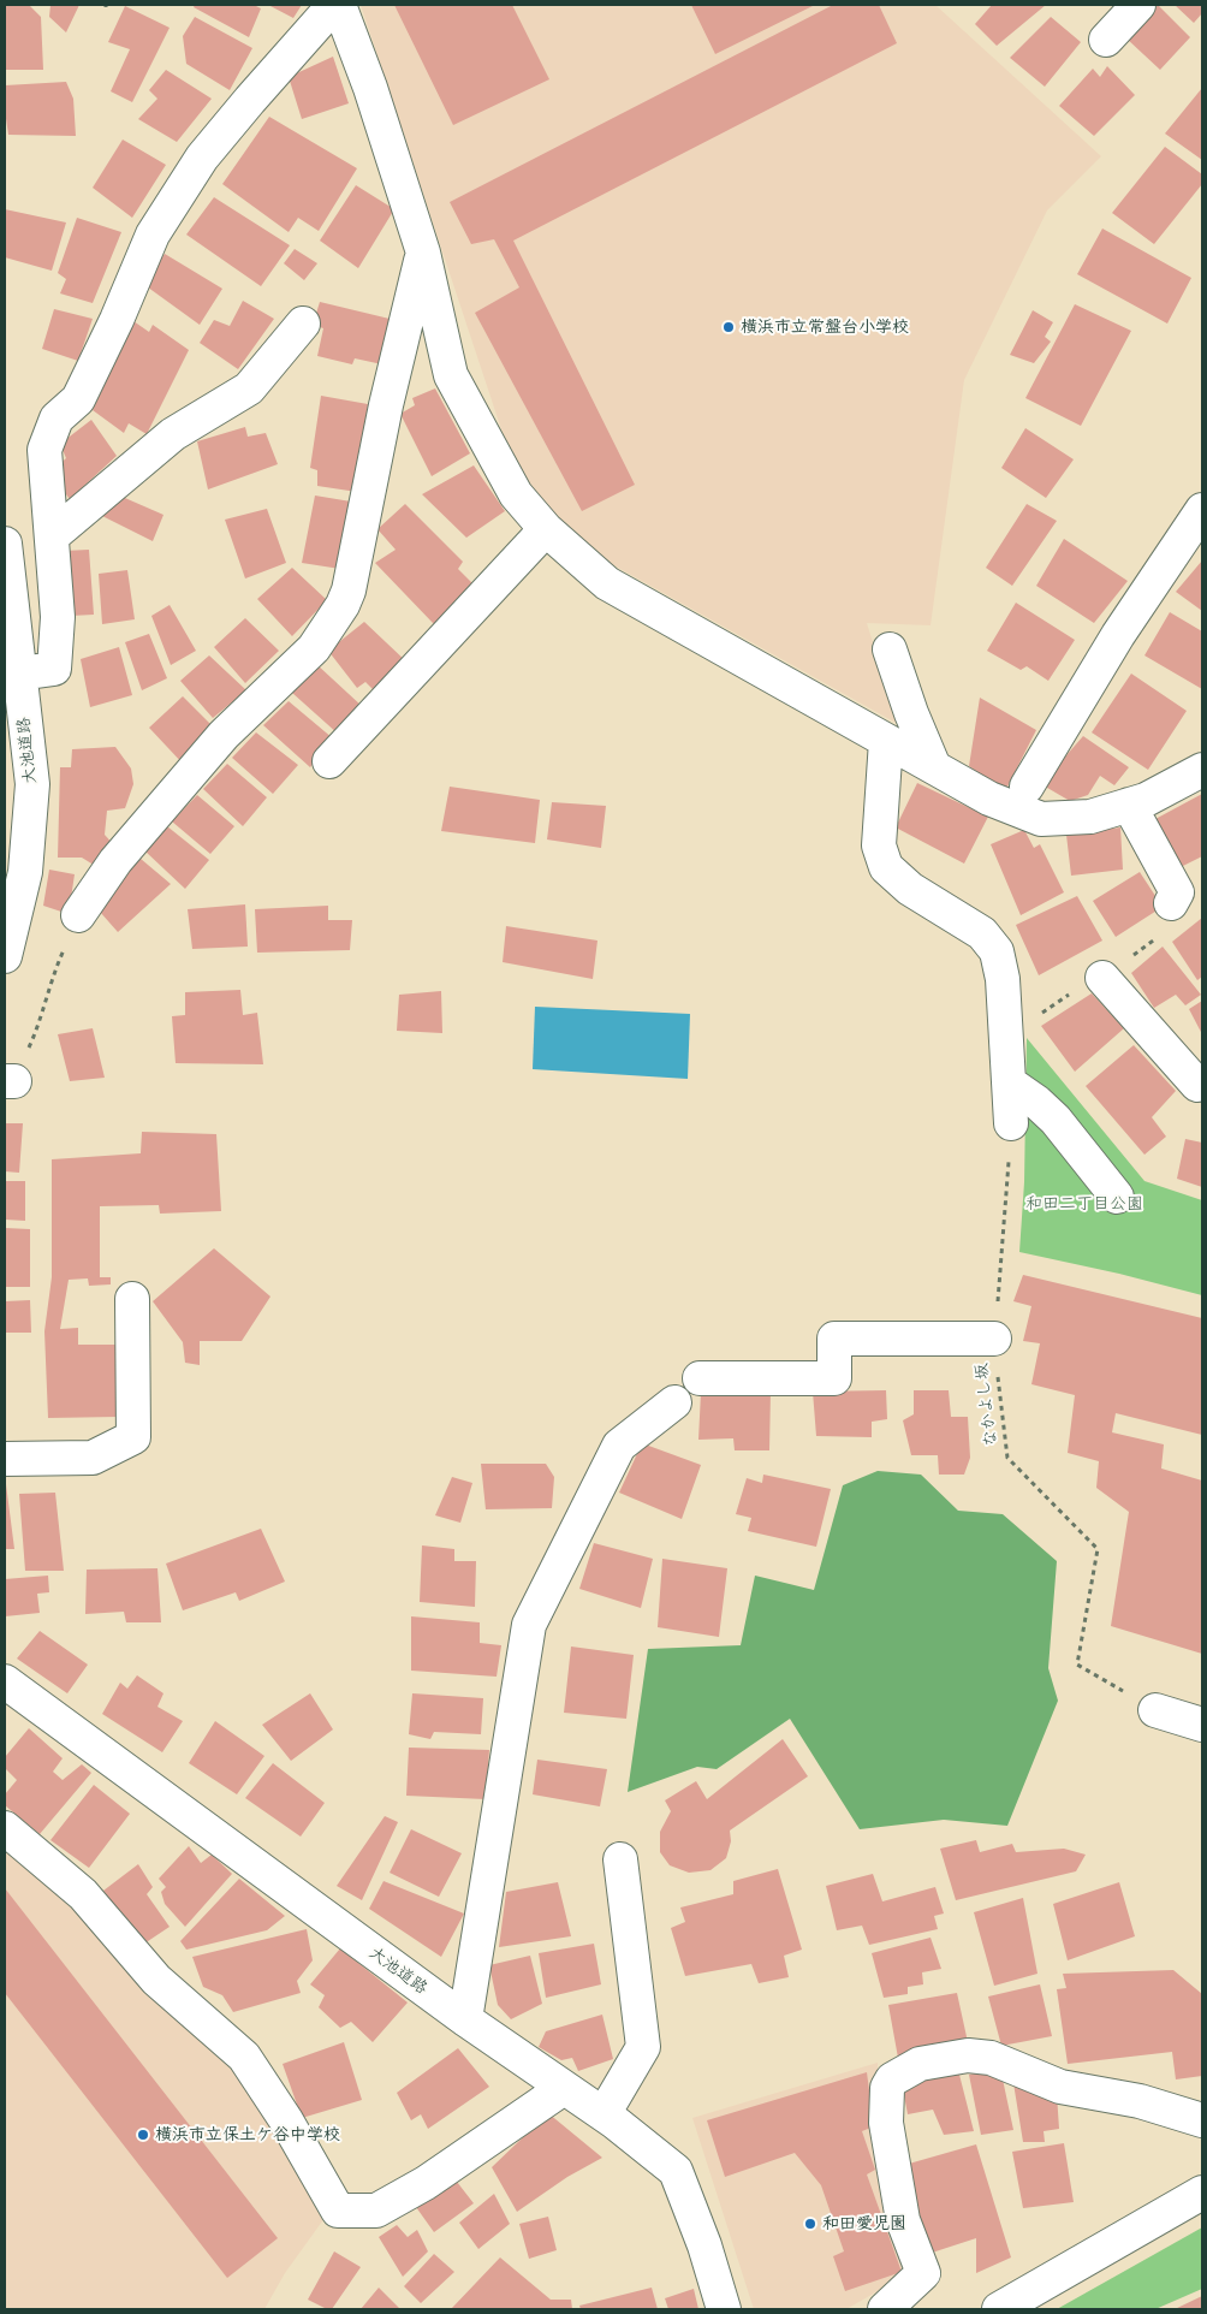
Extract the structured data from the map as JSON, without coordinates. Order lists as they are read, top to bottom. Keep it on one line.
{"streets":{"street":["大池道路"],"path":["なかよし坂"]},"parks":["和田二丁目公園"],"places":["横浜市立常盤台小学校","横浜市立保土ケ谷中学校","和田愛児園"]}
